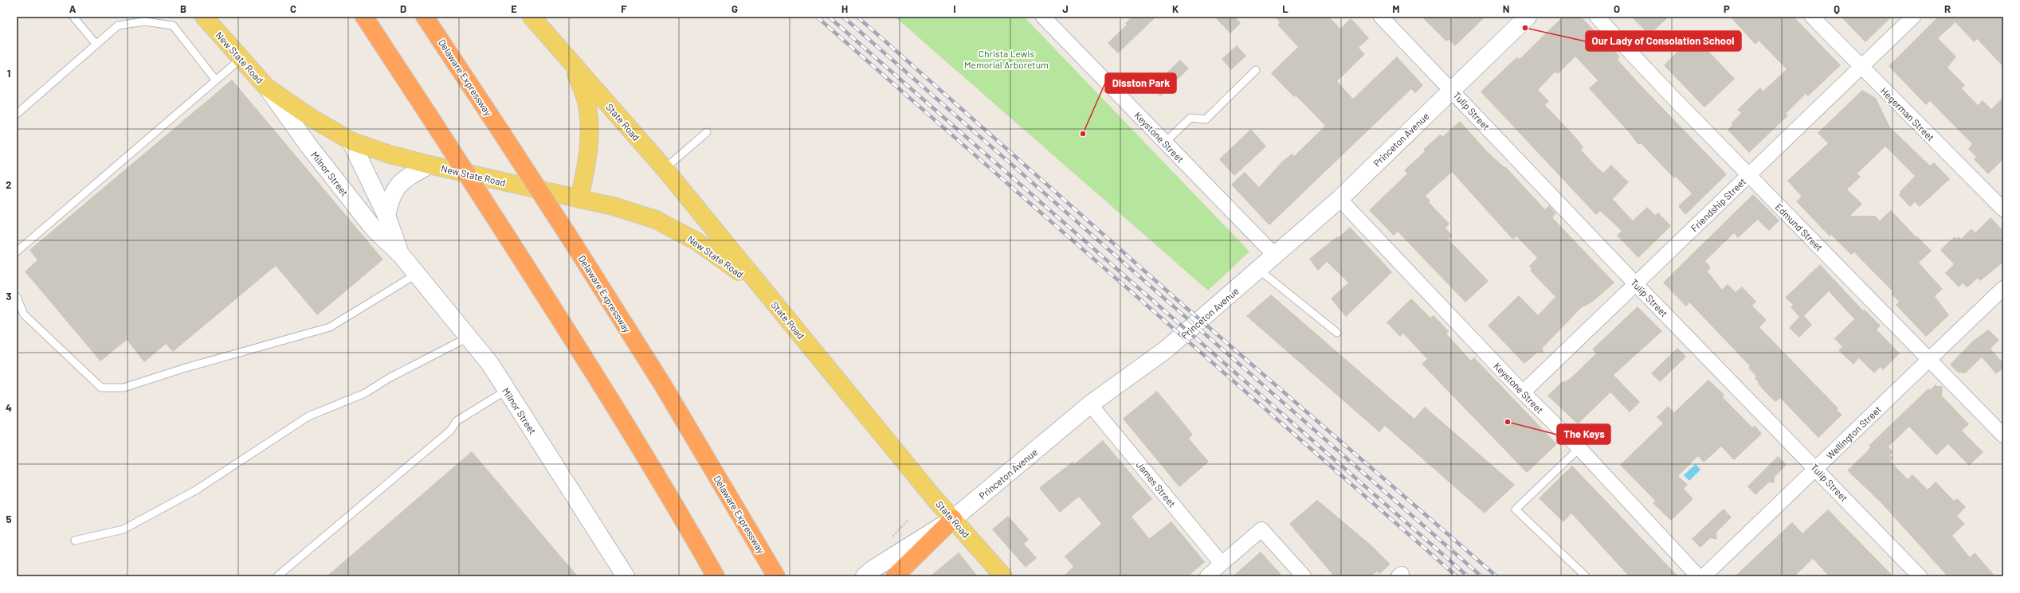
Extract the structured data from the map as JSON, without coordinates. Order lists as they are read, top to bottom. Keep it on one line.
{"streets":{"highway":["Delaware Expressway"],"main road":["New State Road","State Road","Princeton Avenue","Milnor Street"],"street":["Tulip Street","Hegerman Street","Keystone Street","Friendship Street","Edmund Street","Wellington Street","James Street"]},"crossings":[["New State Road","State Road"],["New State Road","Milnor Street"],["Tulip Street","Princeton Avenue"],["Tulip Street","Friendship Street"],["Tulip Street","Wellington Street"],["Hegerman Street","Friendship Street"],["State Road","Princeton Avenue"],["Keystone Street","Princeton Avenue"],["Keystone Street","Friendship Street"],["Princeton Avenue","James Street"],["Friendship Street","Edmund Street"],["Edmund Street","Wellington Street"]],"parks":["Christa Lewis Memorial Arboretum"],"places":["Our Lady of Consolation School","Disston Park","The Keys"],"grid":{"columns":["A","B","C","D","E","F","G","H","I","J","K","L","M","N","O","P","Q","R"],"rows":["1","2","3","4","5"]}}
